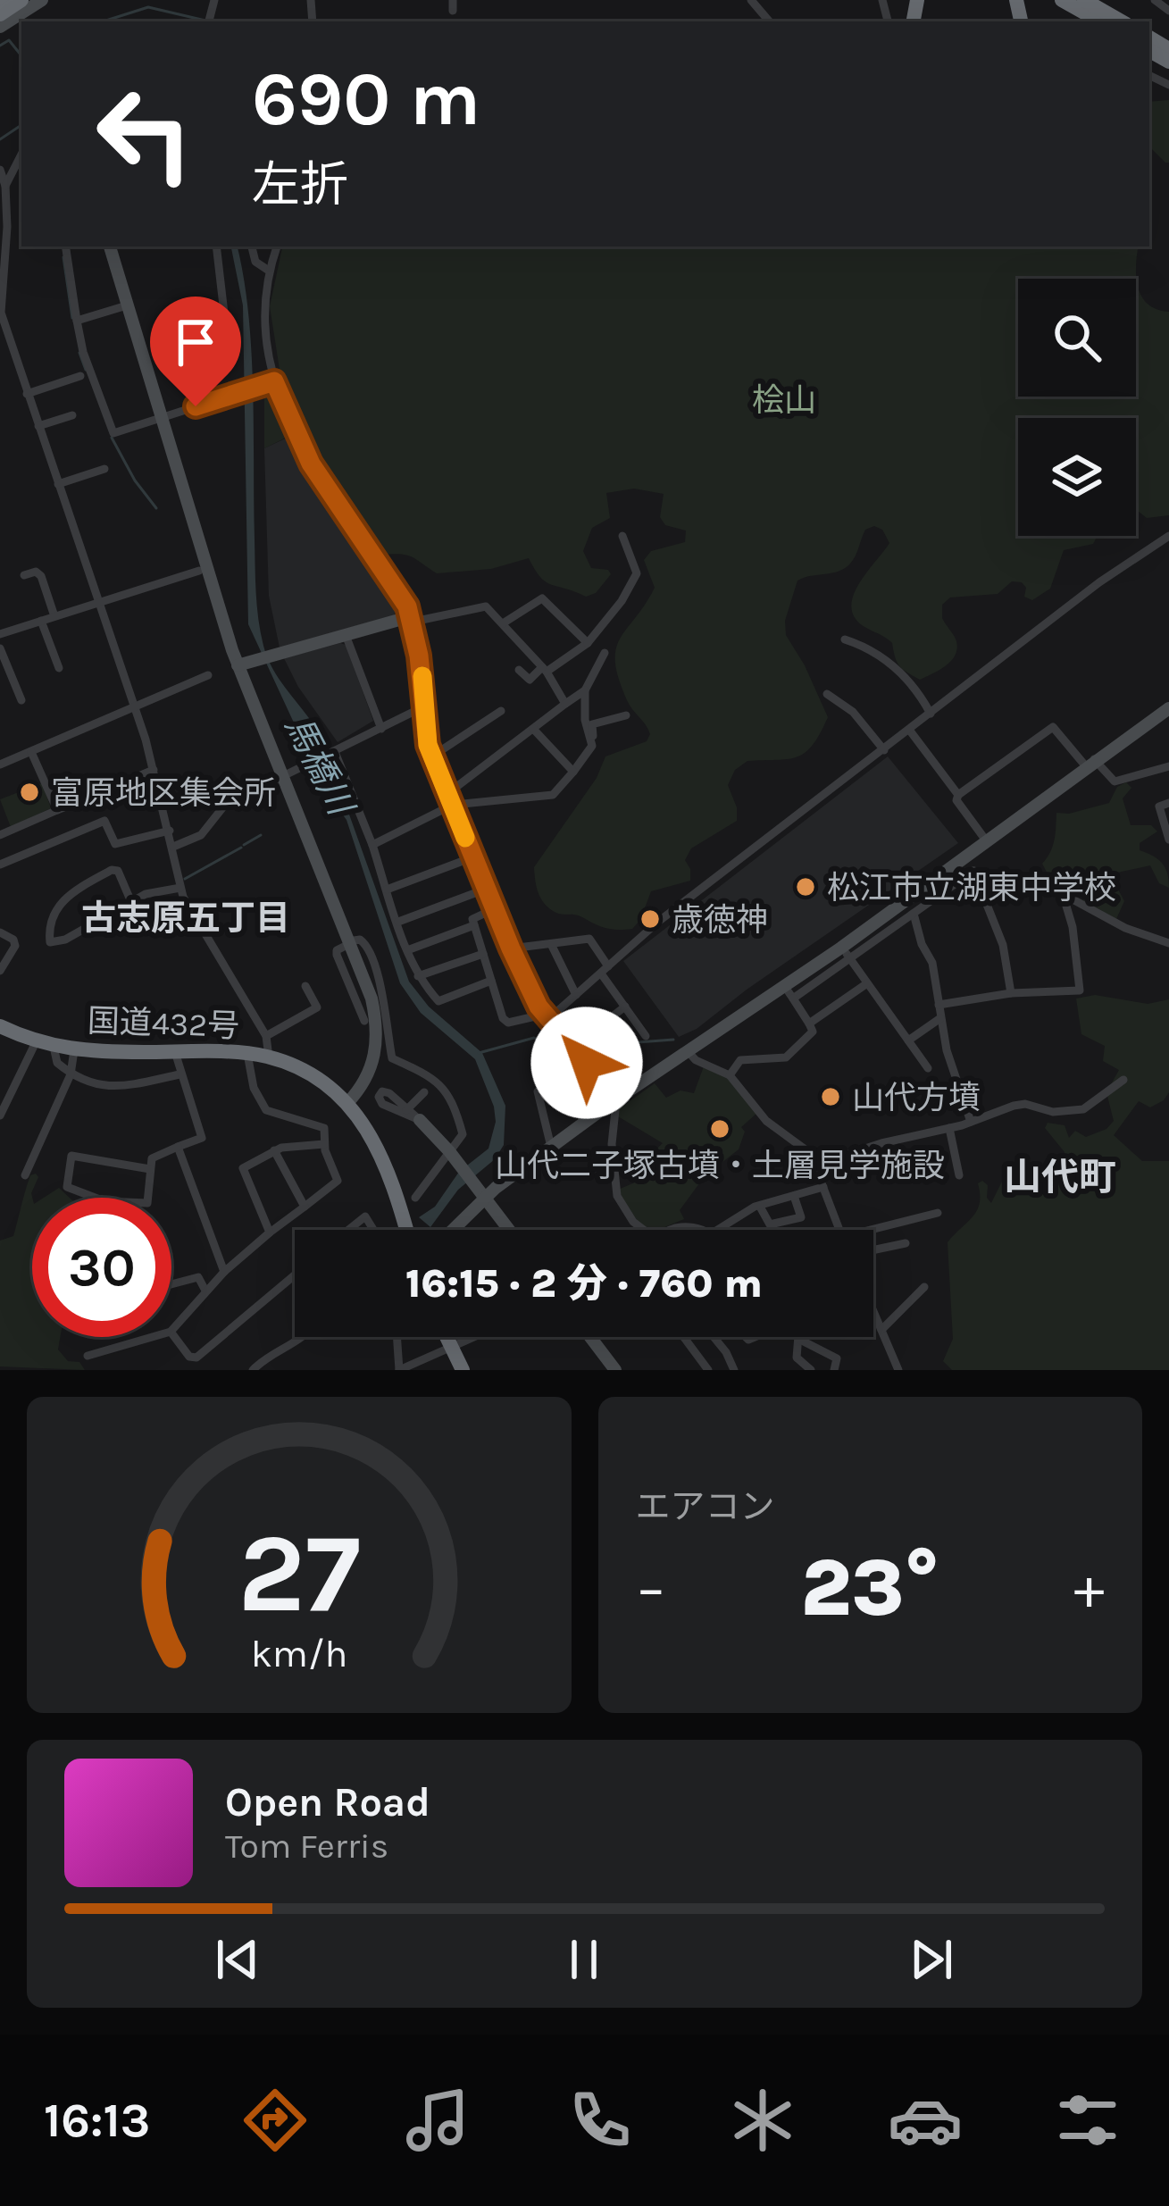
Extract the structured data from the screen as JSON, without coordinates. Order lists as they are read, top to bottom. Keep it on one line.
{"streets":{"highway":["国道432号"]},"districts":["古志原五丁目","山代町"],"water":["馬橋川"],"parks":["桧山"],"places":["富原地区集会所","松江市立湖東中学校","歳徳神","山代方墳","山代二子塚古墳・土層見学施設"],"page":{"turn":["690 m","左折"],"limit":"30","trip":"16:15 · 2 分 · 760 m","tile":"エアコン","heat":["−","23°","+"],"song":["Open Road","Tom Ferris"],"tabs":"16:13","gauge":["27","km/h"]}}
